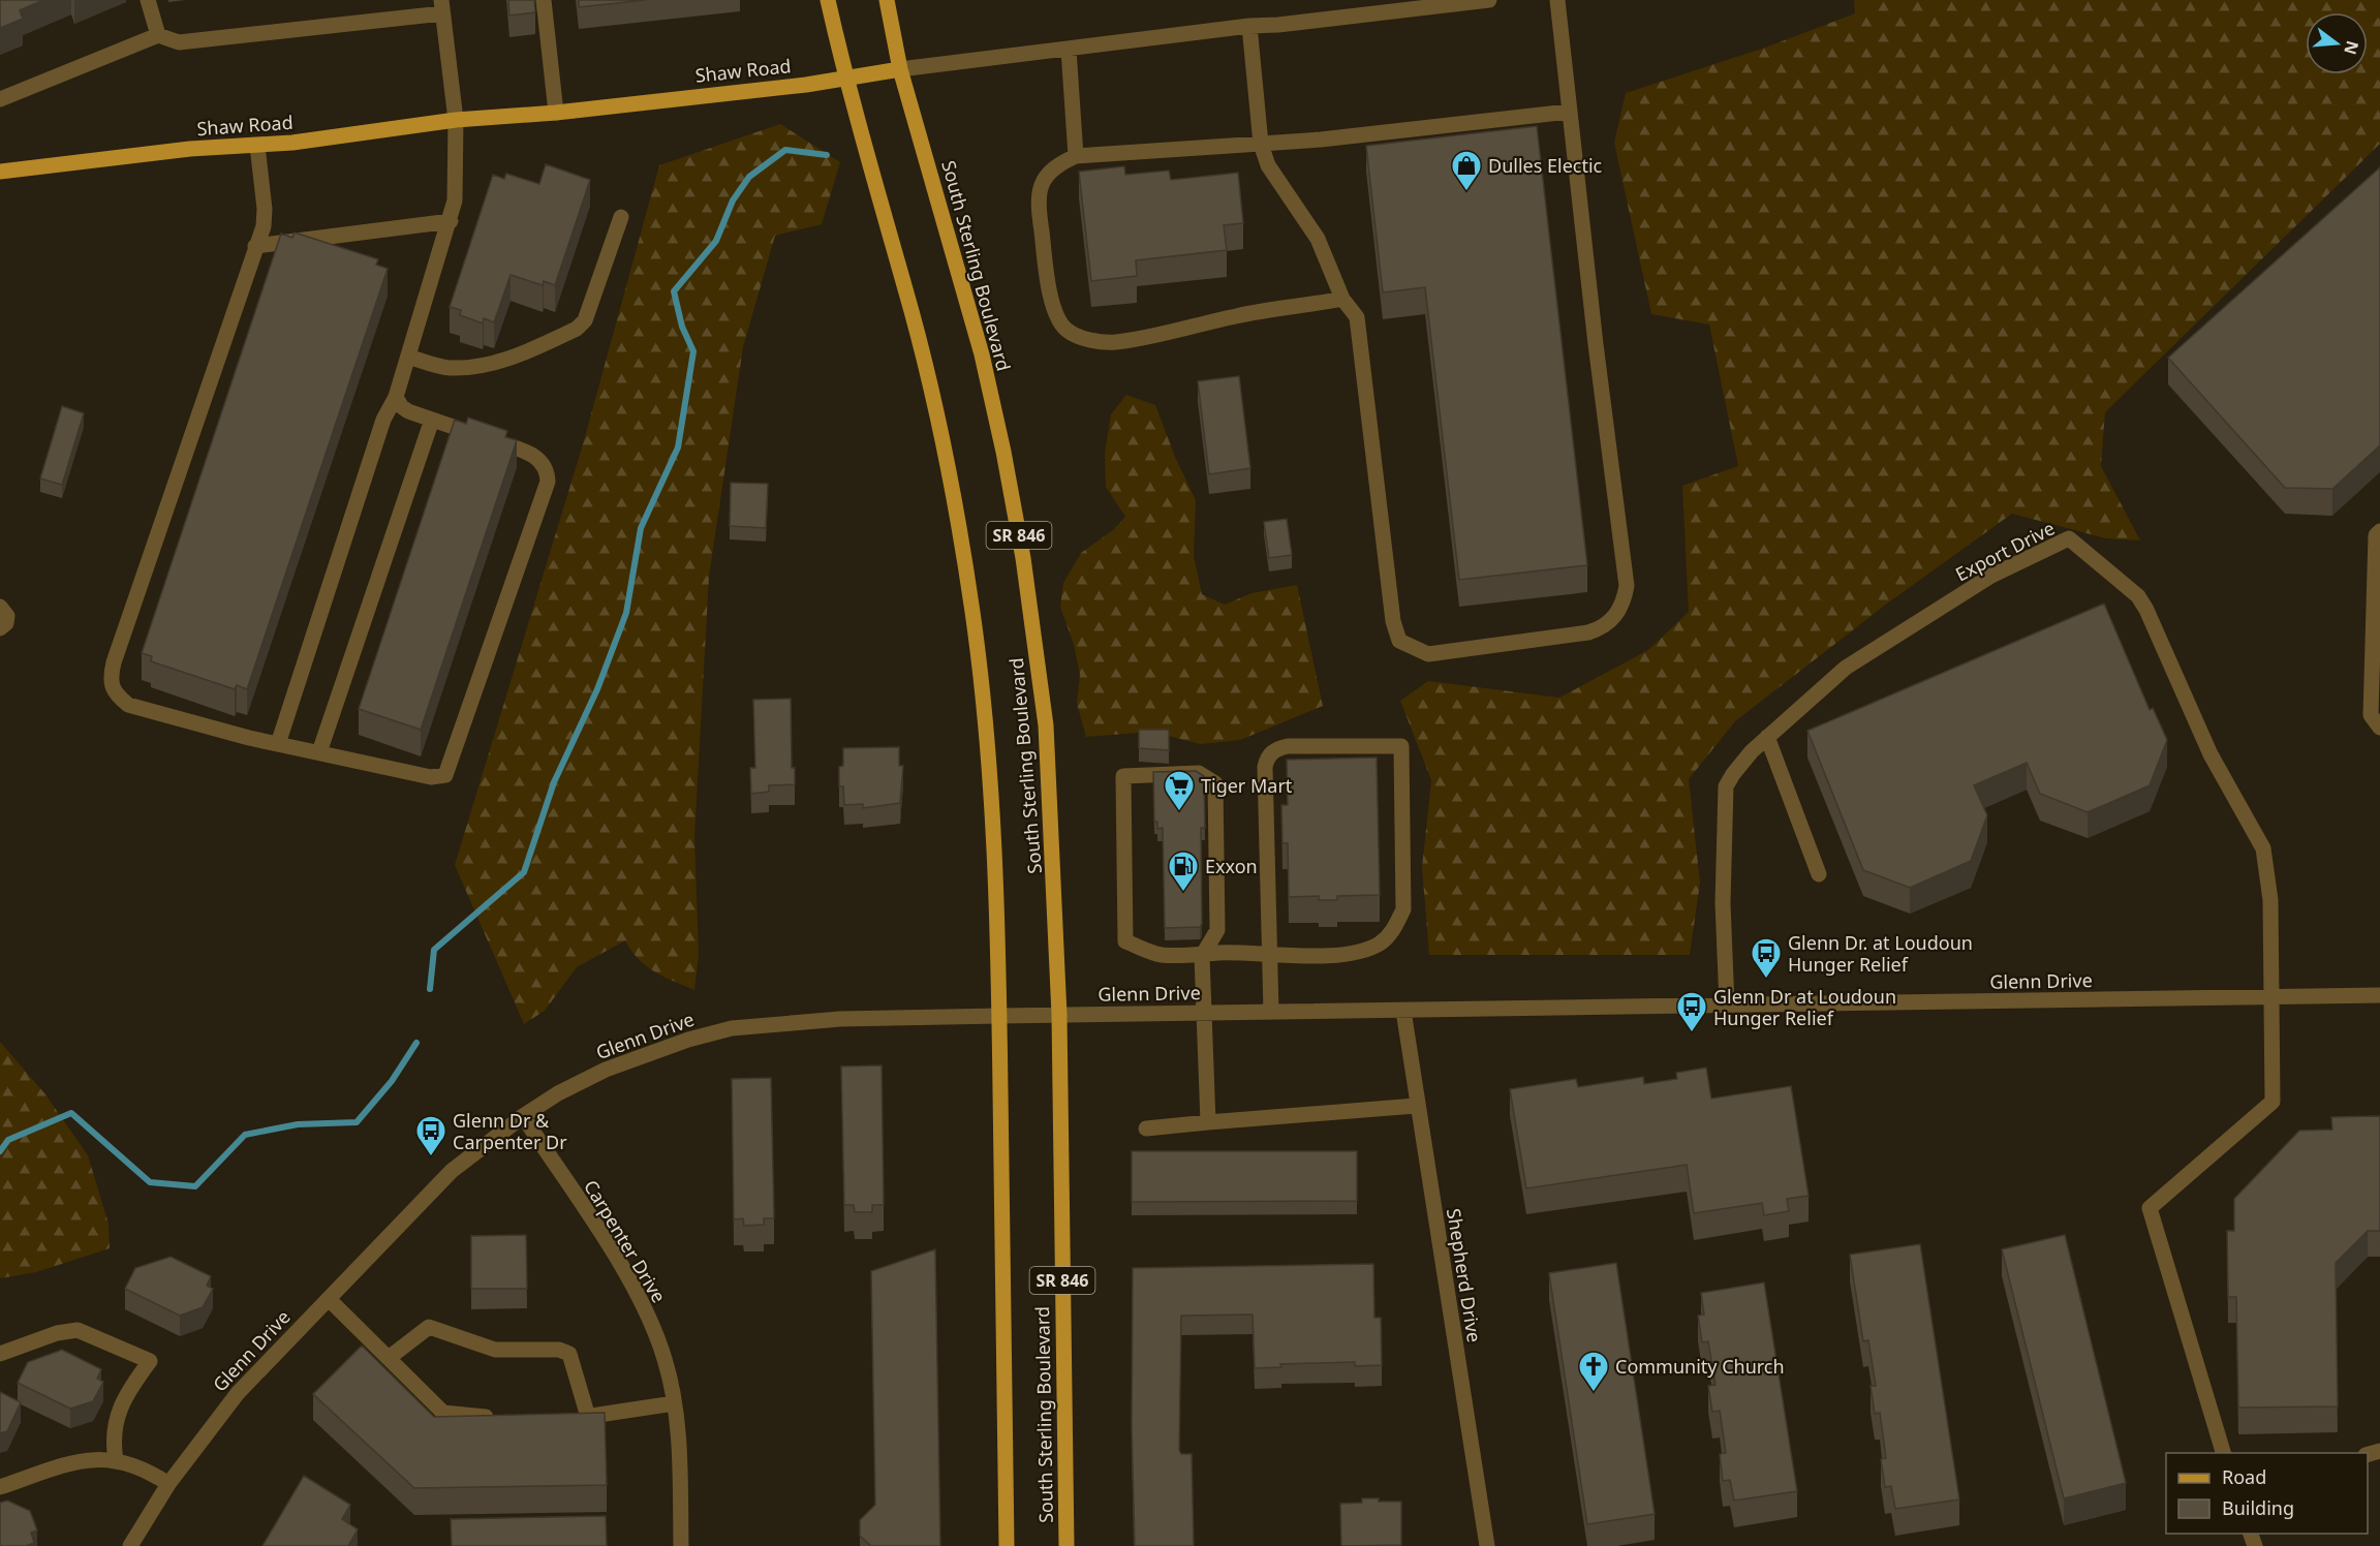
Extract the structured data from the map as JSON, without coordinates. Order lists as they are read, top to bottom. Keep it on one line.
{"streets":{"main road":["Shaw Road","South Sterling Boulevard","SR 846"],"street":["Export Drive","Glenn Drive","Carpenter Drive","Shepherd Drive"]},"crossings":[["Shaw Road","South Sterling Boulevard"],["South Sterling Boulevard","Glenn Drive"],["Export Drive","Glenn Drive"],["Glenn Drive","Carpenter Drive"],["Glenn Drive","Shepherd Drive"]],"places":{"shop":["Dulles Electic"],"supermarket":["Tiger Mart"],"fuel station":["Exxon"],"bus stop":["Glenn Dr. at Loudoun Hunger Relief","Glenn Dr at Loudoun Hunger Relief","Glenn Dr & Carpenter Dr"],"church":["Community Church"]},"legend":["Road","Building"],"north":"right"}
